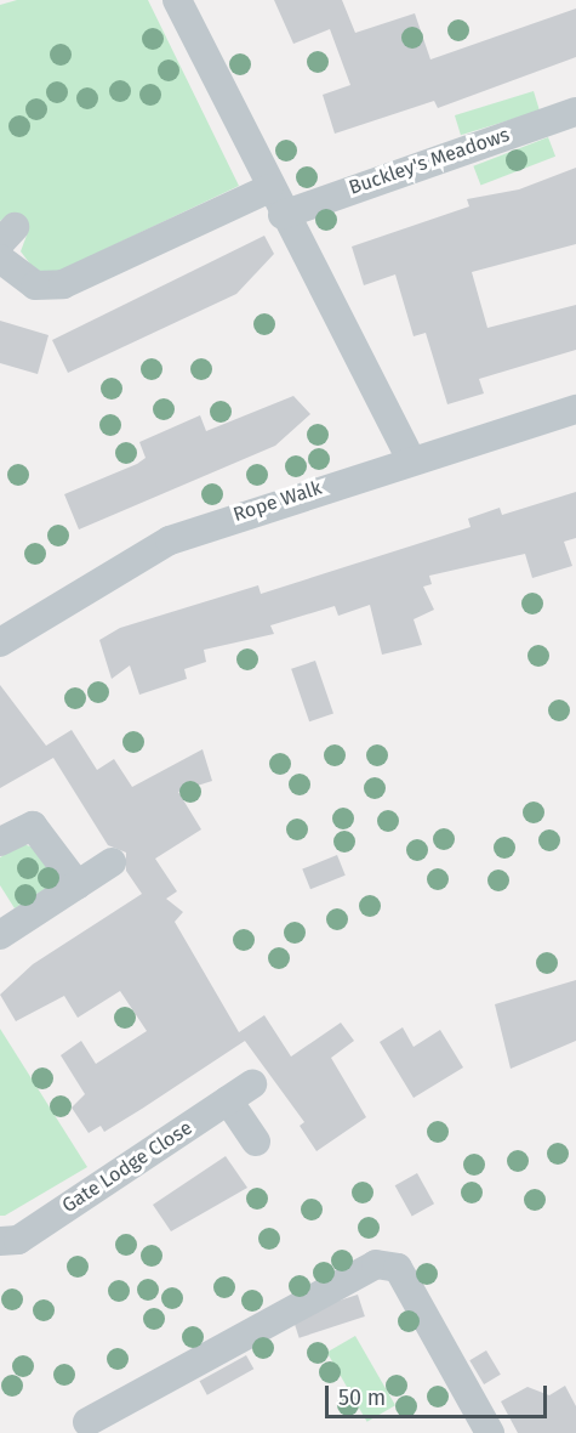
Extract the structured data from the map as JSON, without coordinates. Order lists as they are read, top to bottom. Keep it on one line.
{"streets":{"street":["Buckley's Meadows","Rope Walk","Gate Lodge Close"]},"scale_bar":"50 m"}
